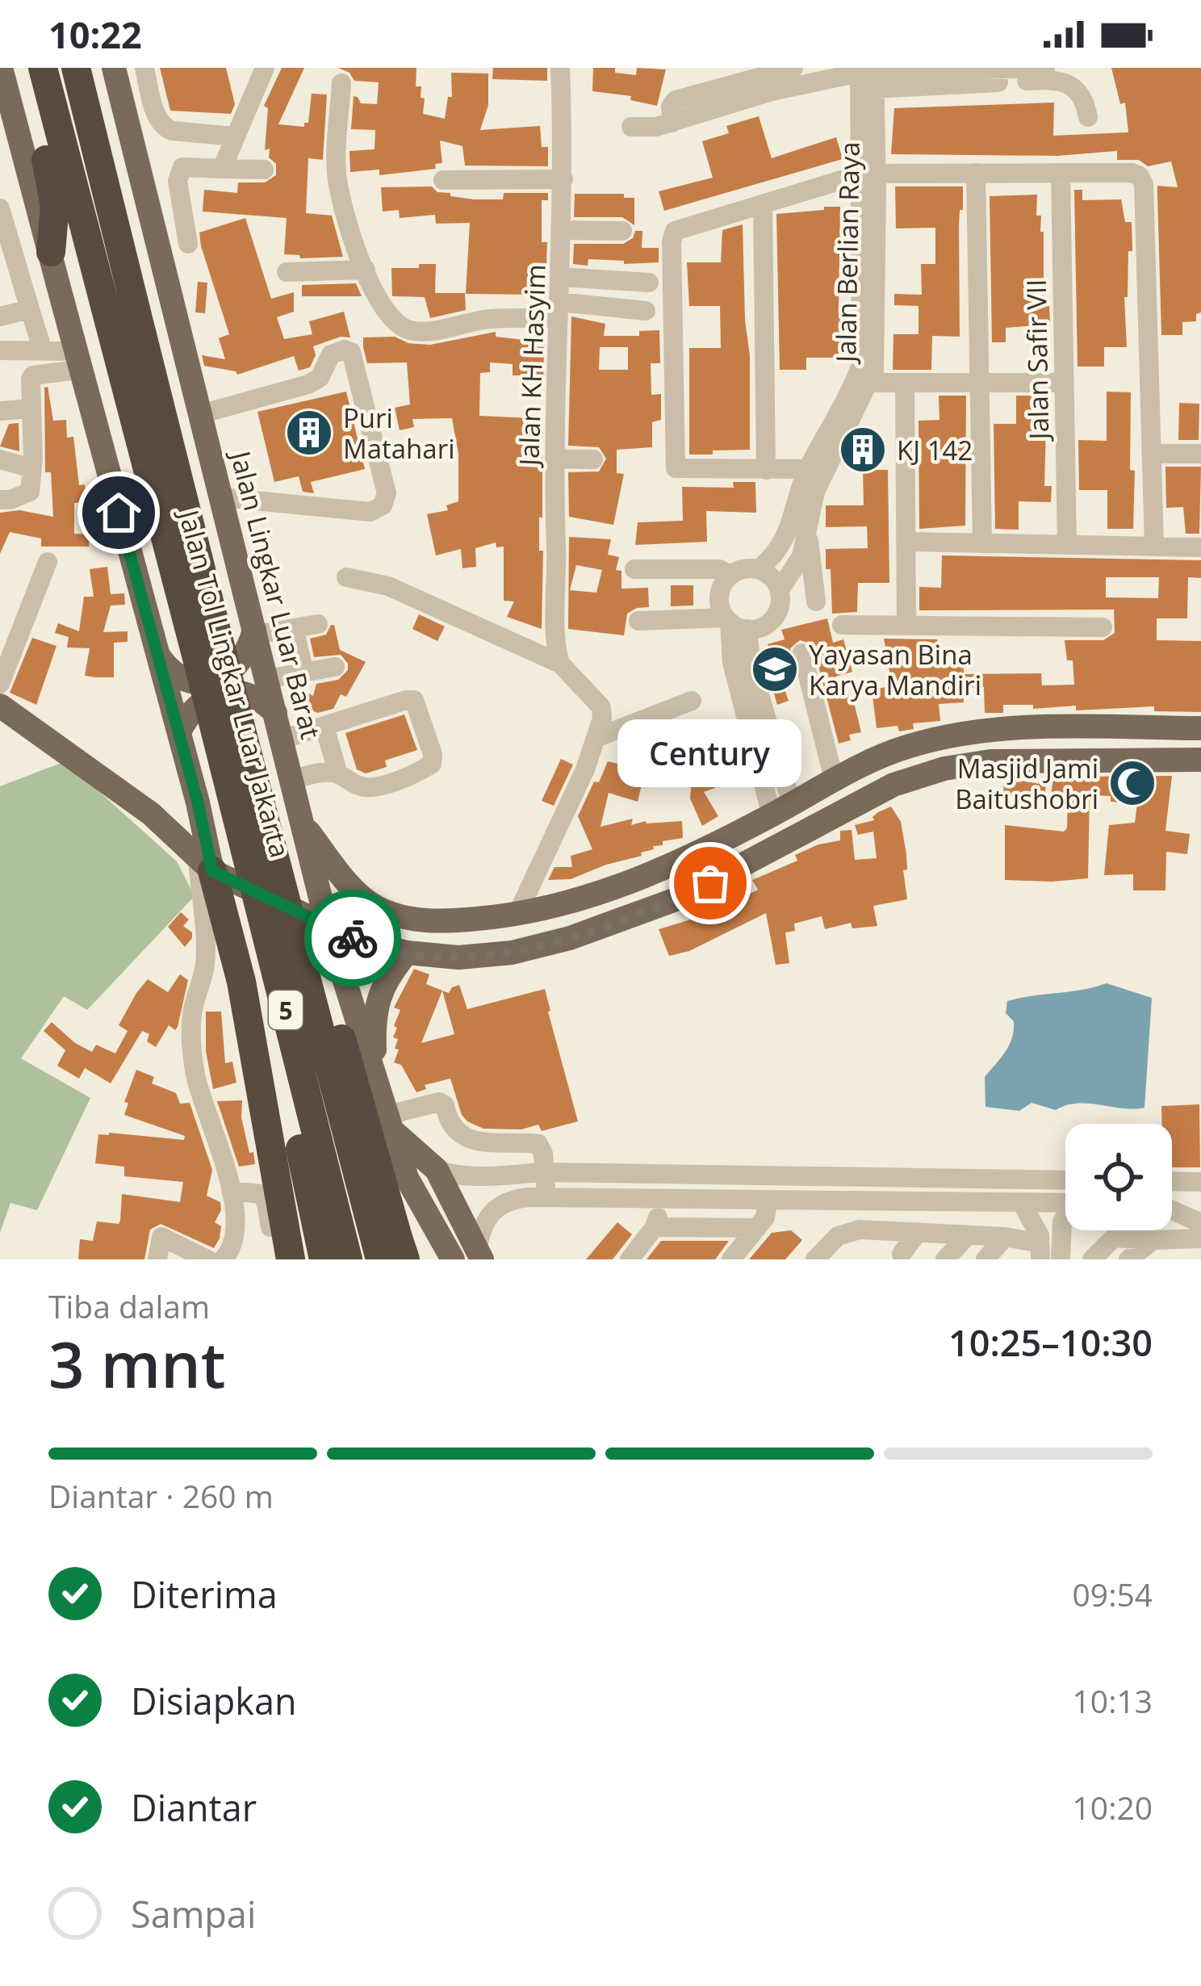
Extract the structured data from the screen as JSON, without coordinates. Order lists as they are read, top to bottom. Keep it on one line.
{"streets":{"highway":["Jalan Tol Lingkar Luar Jakarta","5"],"main road":["Jalan Lingkar Luar Barat"],"street":["Jalan Berlian Raya","Jalan Safir VII","Jalan KH Hasyim"]},"places":{"building":["Puri Matahari","KJ 142"],"school or university":["Yayasan Bina Karya Mandiri"],"mosque":["Masjid Jami Baitushobri"],"other":["Century"]},"page":{"status":"10:22","bubble":"Century","heading":["3 mnt","Tiba dalam","10:25–10:30"],"bar":"Diantar · 260 m","list":[["Diterima","09:54"],["Disiapkan","10:13"],["Diantar","10:20"],"Sampai"]}}
